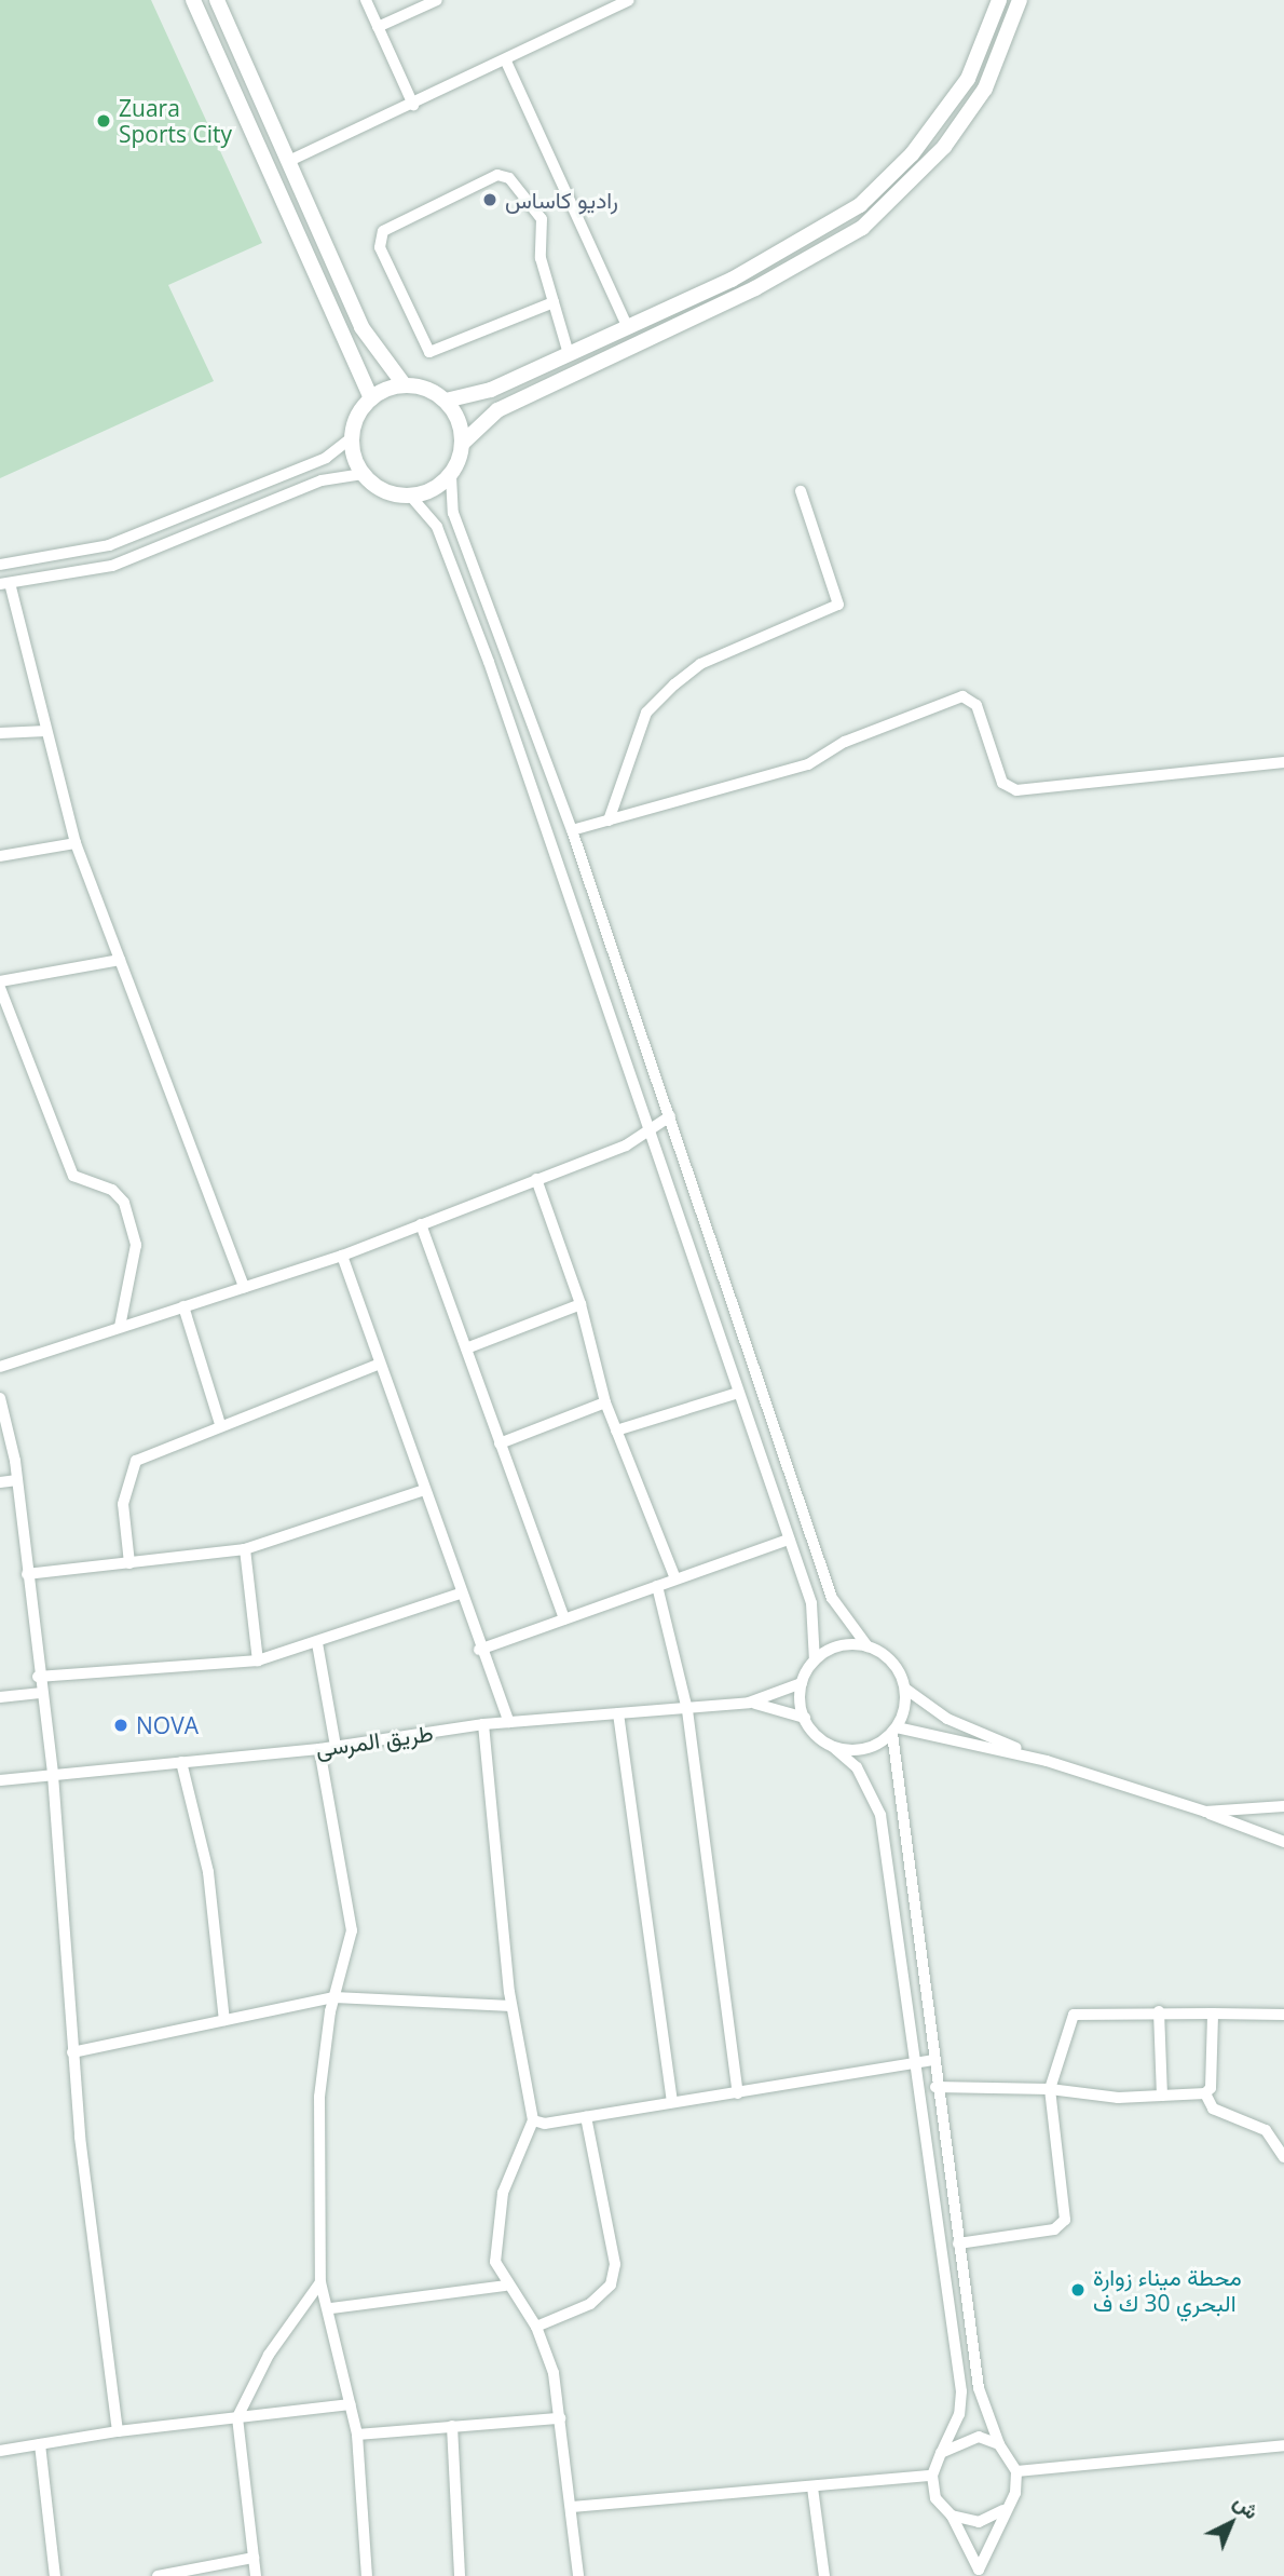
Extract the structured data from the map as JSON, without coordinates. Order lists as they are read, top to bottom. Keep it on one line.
{"streets":{"street":["طريق المرسى"]},"places":["Zuara Sports City","راديو كاساس","NOVA","محطة ميناء زوارة البحري 30 ك ف"],"north":"top right"}
